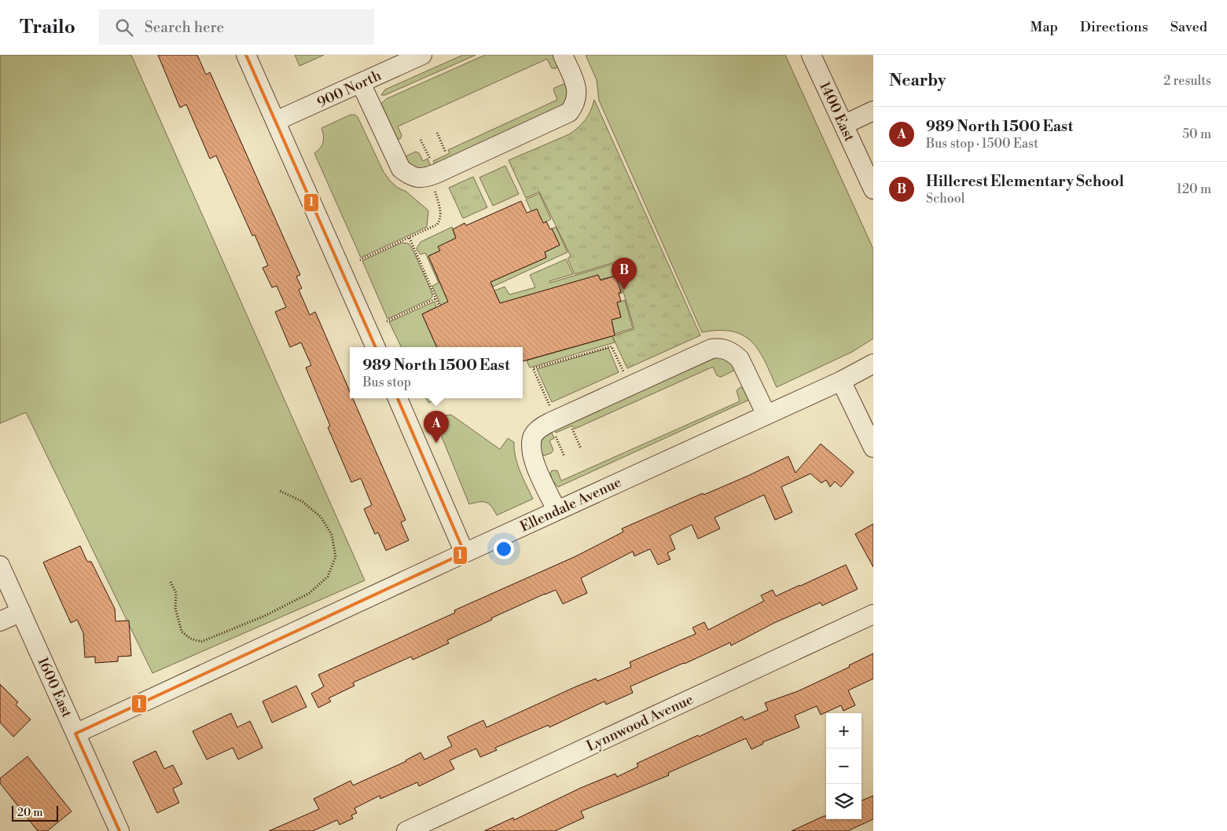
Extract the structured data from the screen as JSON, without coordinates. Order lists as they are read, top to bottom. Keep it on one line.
{"streets":{"street":["900 North","1400 East","Ellendale Avenue","1600 East","Lynnwood Avenue"]},"crossings":[["Ellendale Avenue","1600 East"]],"lines":["transit line 1"],"scale_bar":"20 m","page":{"header":"Trailo","search":"Search here","nav":["Map","Directions","Saved"],"heading":["Nearby","2 results"],"list":[{"mark":"A","name":"989 North 1500 East","note":"Bus stop · 1500 East","value":"50 m"},{"mark":"B","name":"Hillcrest Elementary School","note":"School","value":"120 m"}],"pins":["B","A"],"popup":["989 North 1500 East","Bus stop"],"map_buttons":["+","−"],"scale":"20 m"}}
